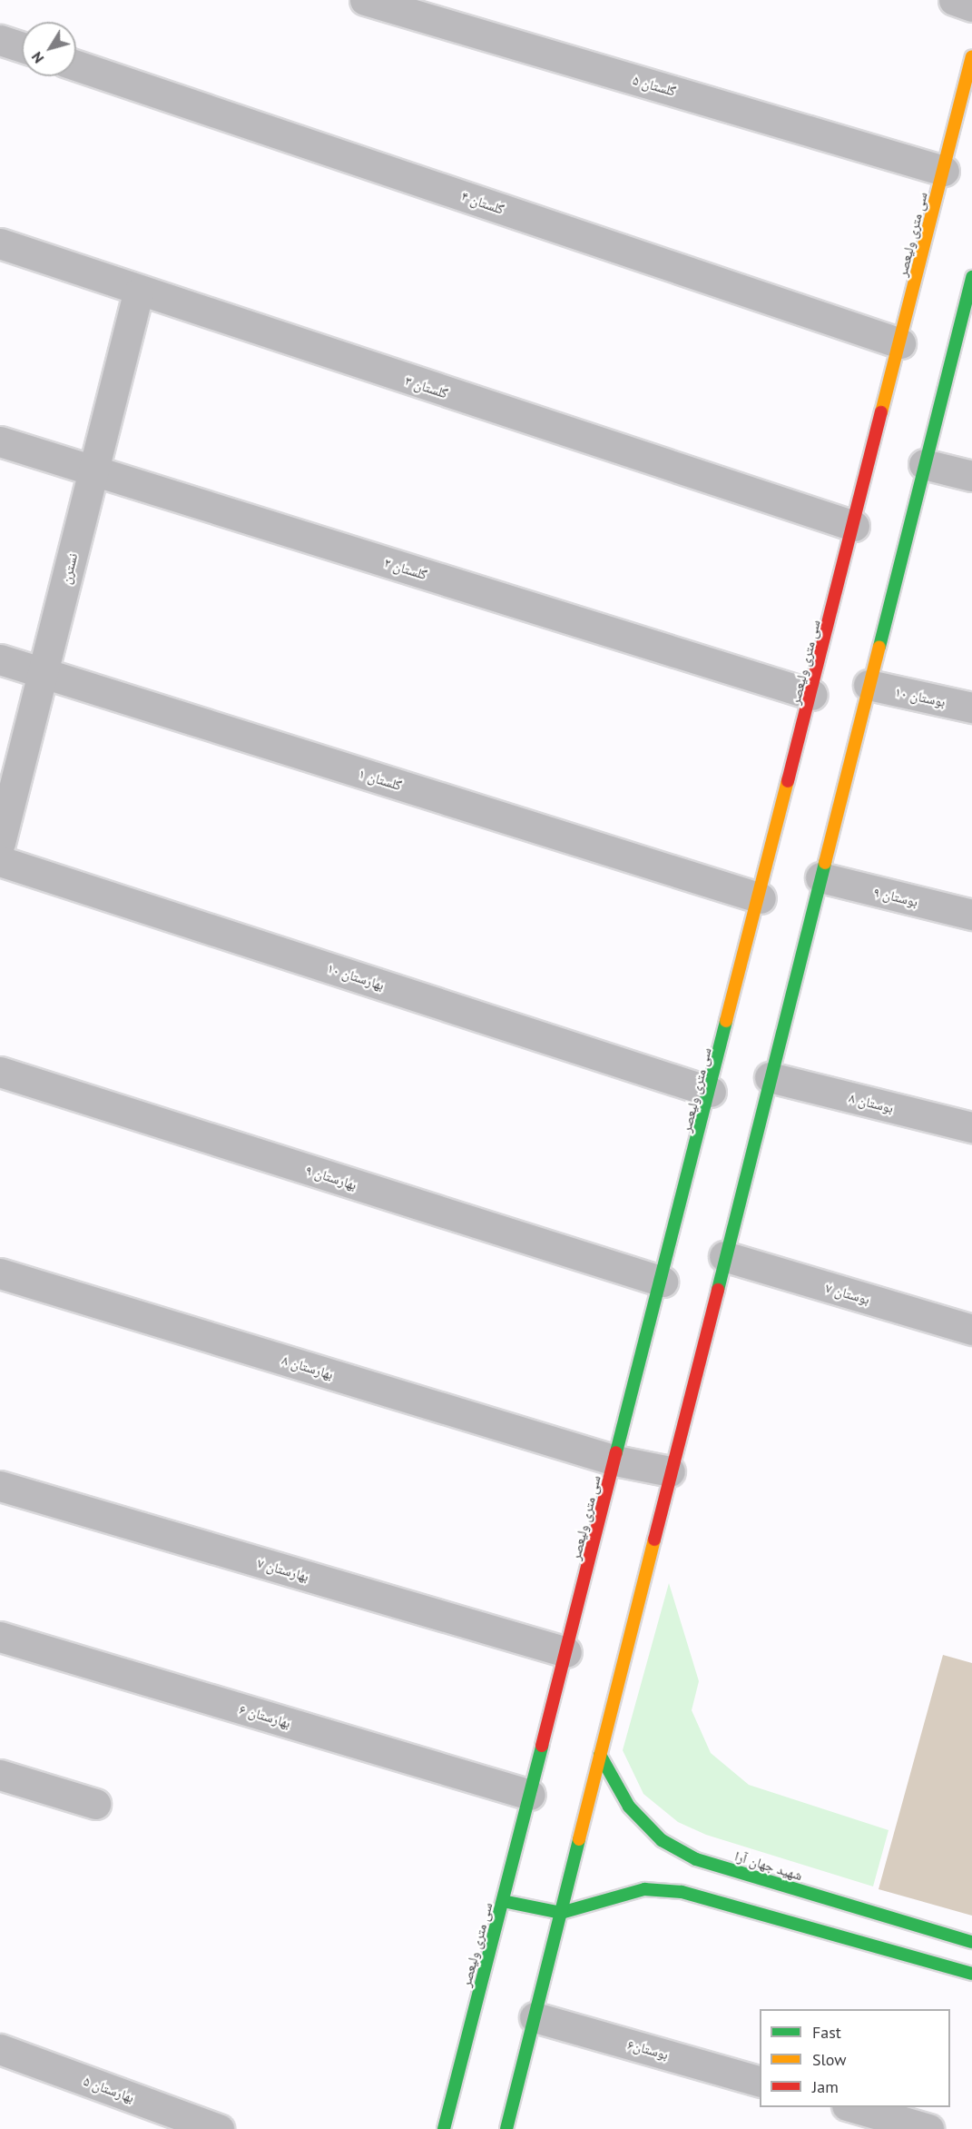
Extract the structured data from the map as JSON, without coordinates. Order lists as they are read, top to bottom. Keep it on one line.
{"streets":{"main road":["سی متری ولیعصر","شهید جهان آرا"],"street":["گلستان ۵","گلستان ۴","گلستان ۳","نسترن","گلستان ۲","بوستان ۱۰","گلستان ۱","بوستان ۹","بهارستان ۱۰","بوستان ۸","بهارستان ۹","بوستان ۷","بهارستان ۸","بهارستان ۷","بهارستان ۶","بوستان۶","بهارستان ۵"]},"crossings":[["گلستان ۵","سی متری ولیعصر"],["گلستان ۴","سی متری ولیعصر"],["سی متری ولیعصر","گلستان ۳"],["سی متری ولیعصر","گلستان ۲"],["سی متری ولیعصر","گلستان ۱"],["سی متری ولیعصر","بهارستان ۱۰"],["سی متری ولیعصر","بهارستان ۹"],["سی متری ولیعصر","بهارستان ۸"],["سی متری ولیعصر","بهارستان ۷"],["سی متری ولیعصر","بهارستان ۶"],["گلستان ۳","نسترن"],["نسترن","گلستان ۲"],["نسترن","گلستان ۱"]],"legend":["Fast","Slow","Jam"],"north":"bottom left"}
